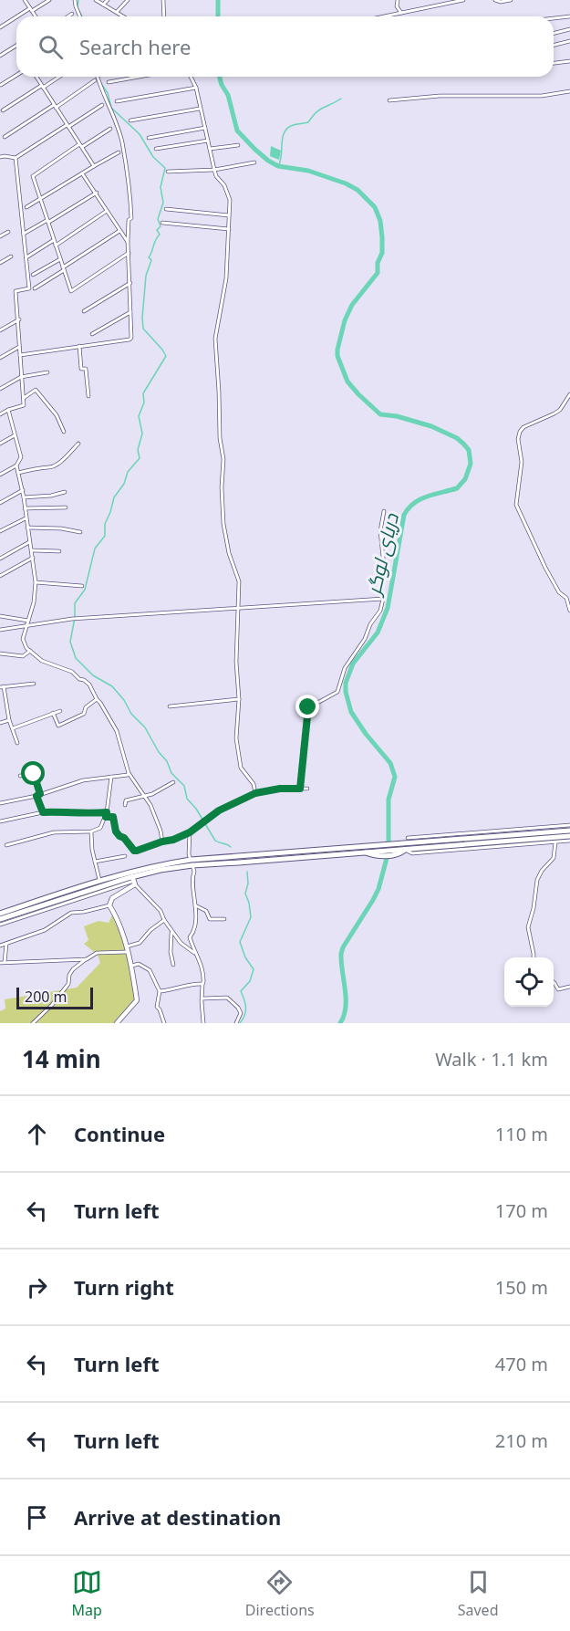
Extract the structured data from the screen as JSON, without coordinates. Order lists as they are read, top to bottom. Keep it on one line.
{"water":["دریای لوگر"],"scale_bar":"200 m","page":{"search":"Search here","scale":"200 m","heading":["14 min","Walk · 1.1 km"],"list":[["Continue","110 m"],["Turn left","170 m"],["Turn right","150 m"],["Turn left","470 m"],["Turn left","210 m"],"Arrive at destination"],"nav":["Map","Directions","Saved"]}}
